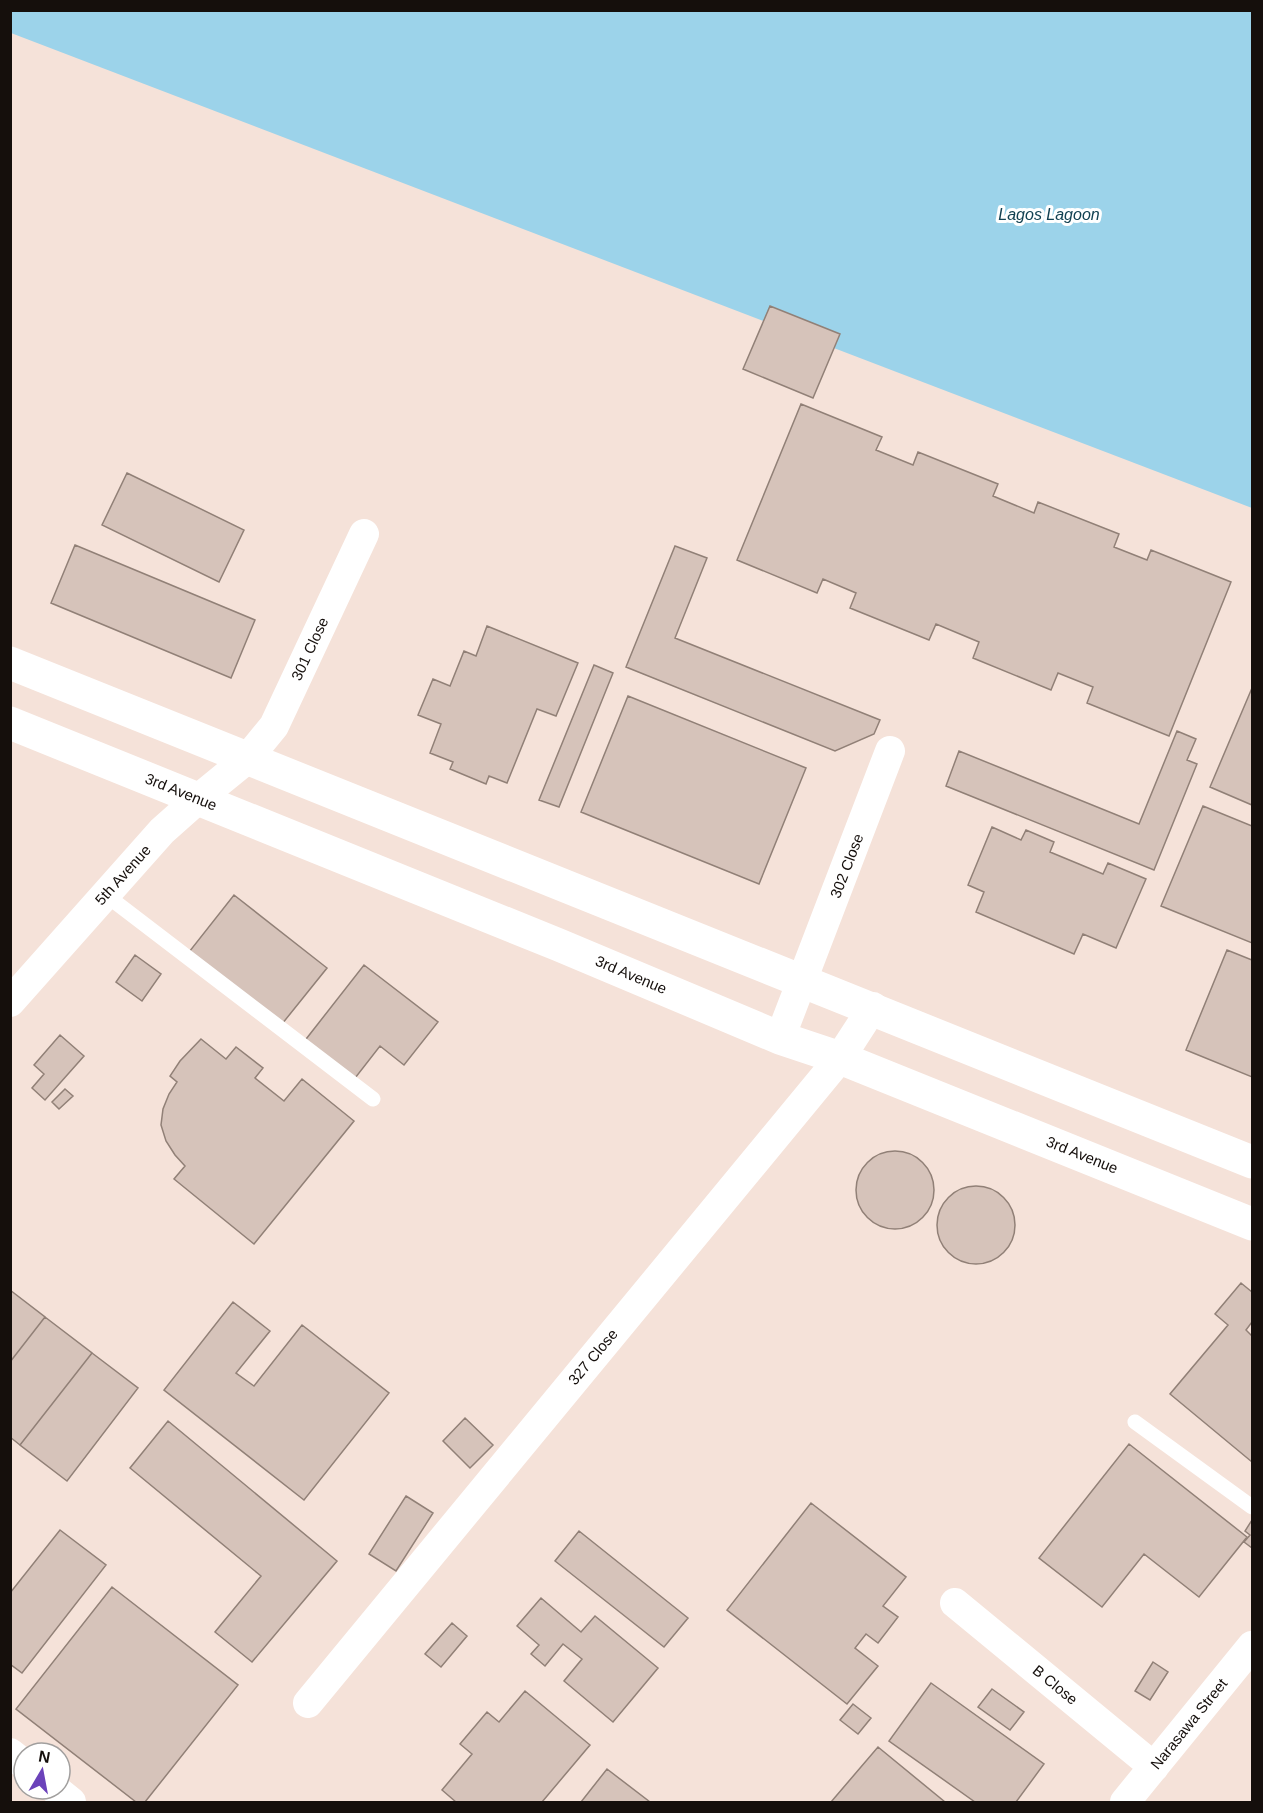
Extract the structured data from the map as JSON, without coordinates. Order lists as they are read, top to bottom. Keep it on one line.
{"streets":{"street":["301 Close","3rd Avenue","302 Close","5th Avenue","327 Close","B Close","Narasawa Street"]},"crossings":[["301 Close","5th Avenue"],["3rd Avenue","302 Close"],["3rd Avenue","5th Avenue"],["3rd Avenue","327 Close"],["B Close","Narasawa Street"]],"water":["Lagos Lagoon"],"north":"top"}
